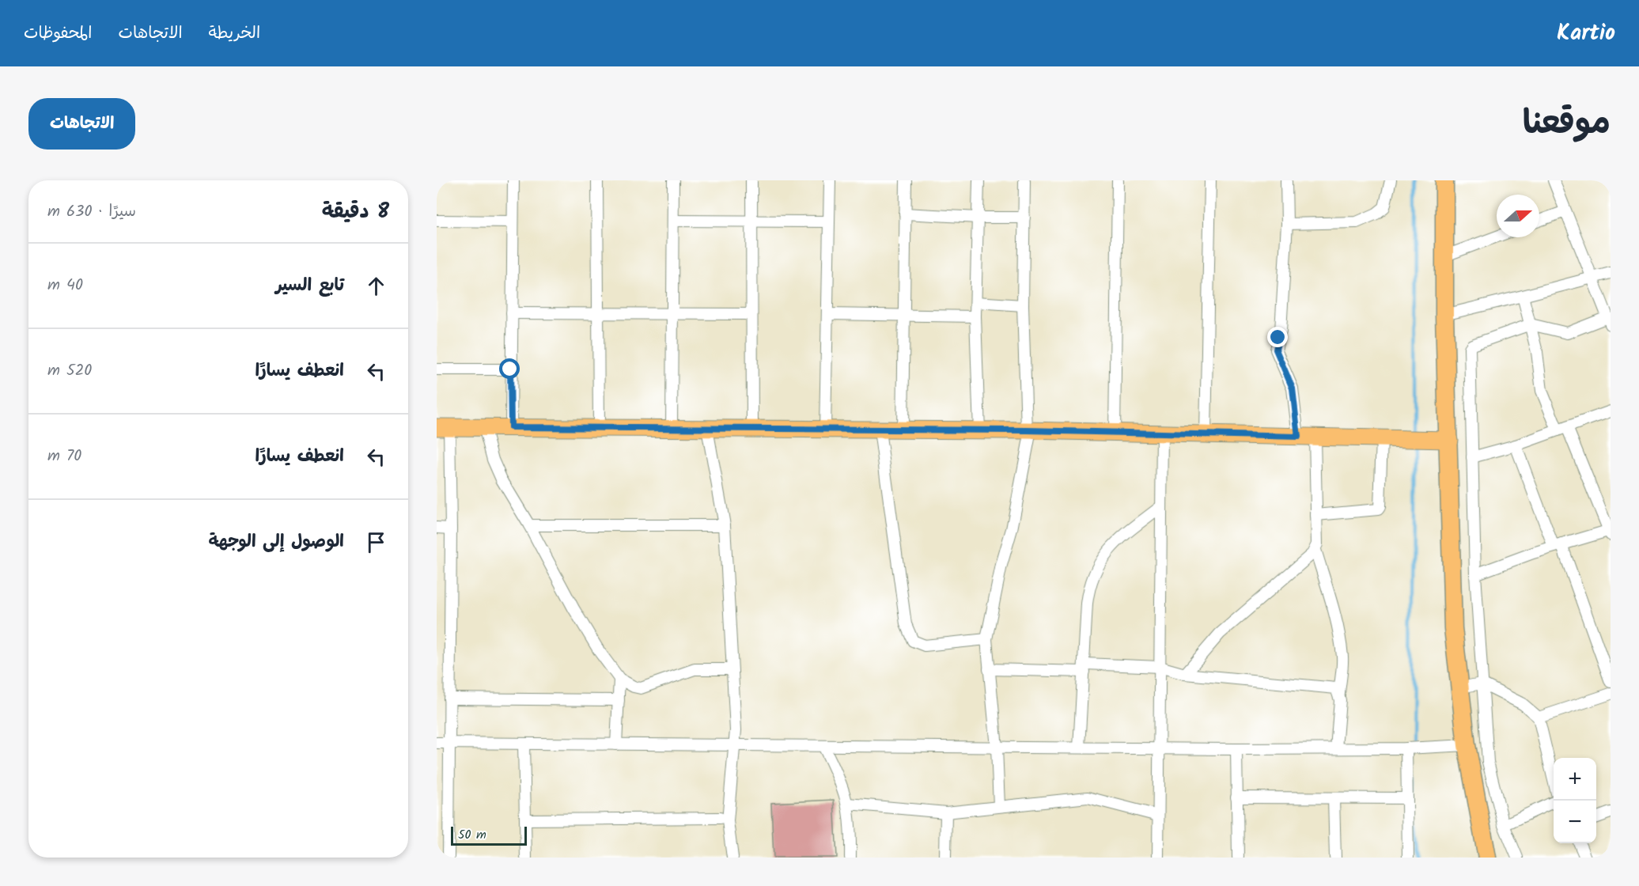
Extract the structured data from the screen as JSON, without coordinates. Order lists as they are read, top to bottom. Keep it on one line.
{"scale_bar":"50 m","north":"right","page":{"header":"Kartio","nav":["الخريطة","الاتجاهات","المحفوظات"],"title":"موقعنا","buttons":"الاتجاهات","heading":["8 دقيقة","سيرًا · 630 m"],"list":[["تابع السير","40 m"],["انعطف يسارًا","520 m"],["انعطف يسارًا","70 m"],"الوصول إلى الوجهة"],"map_buttons":["+","−"],"scale":"50 m"}}
